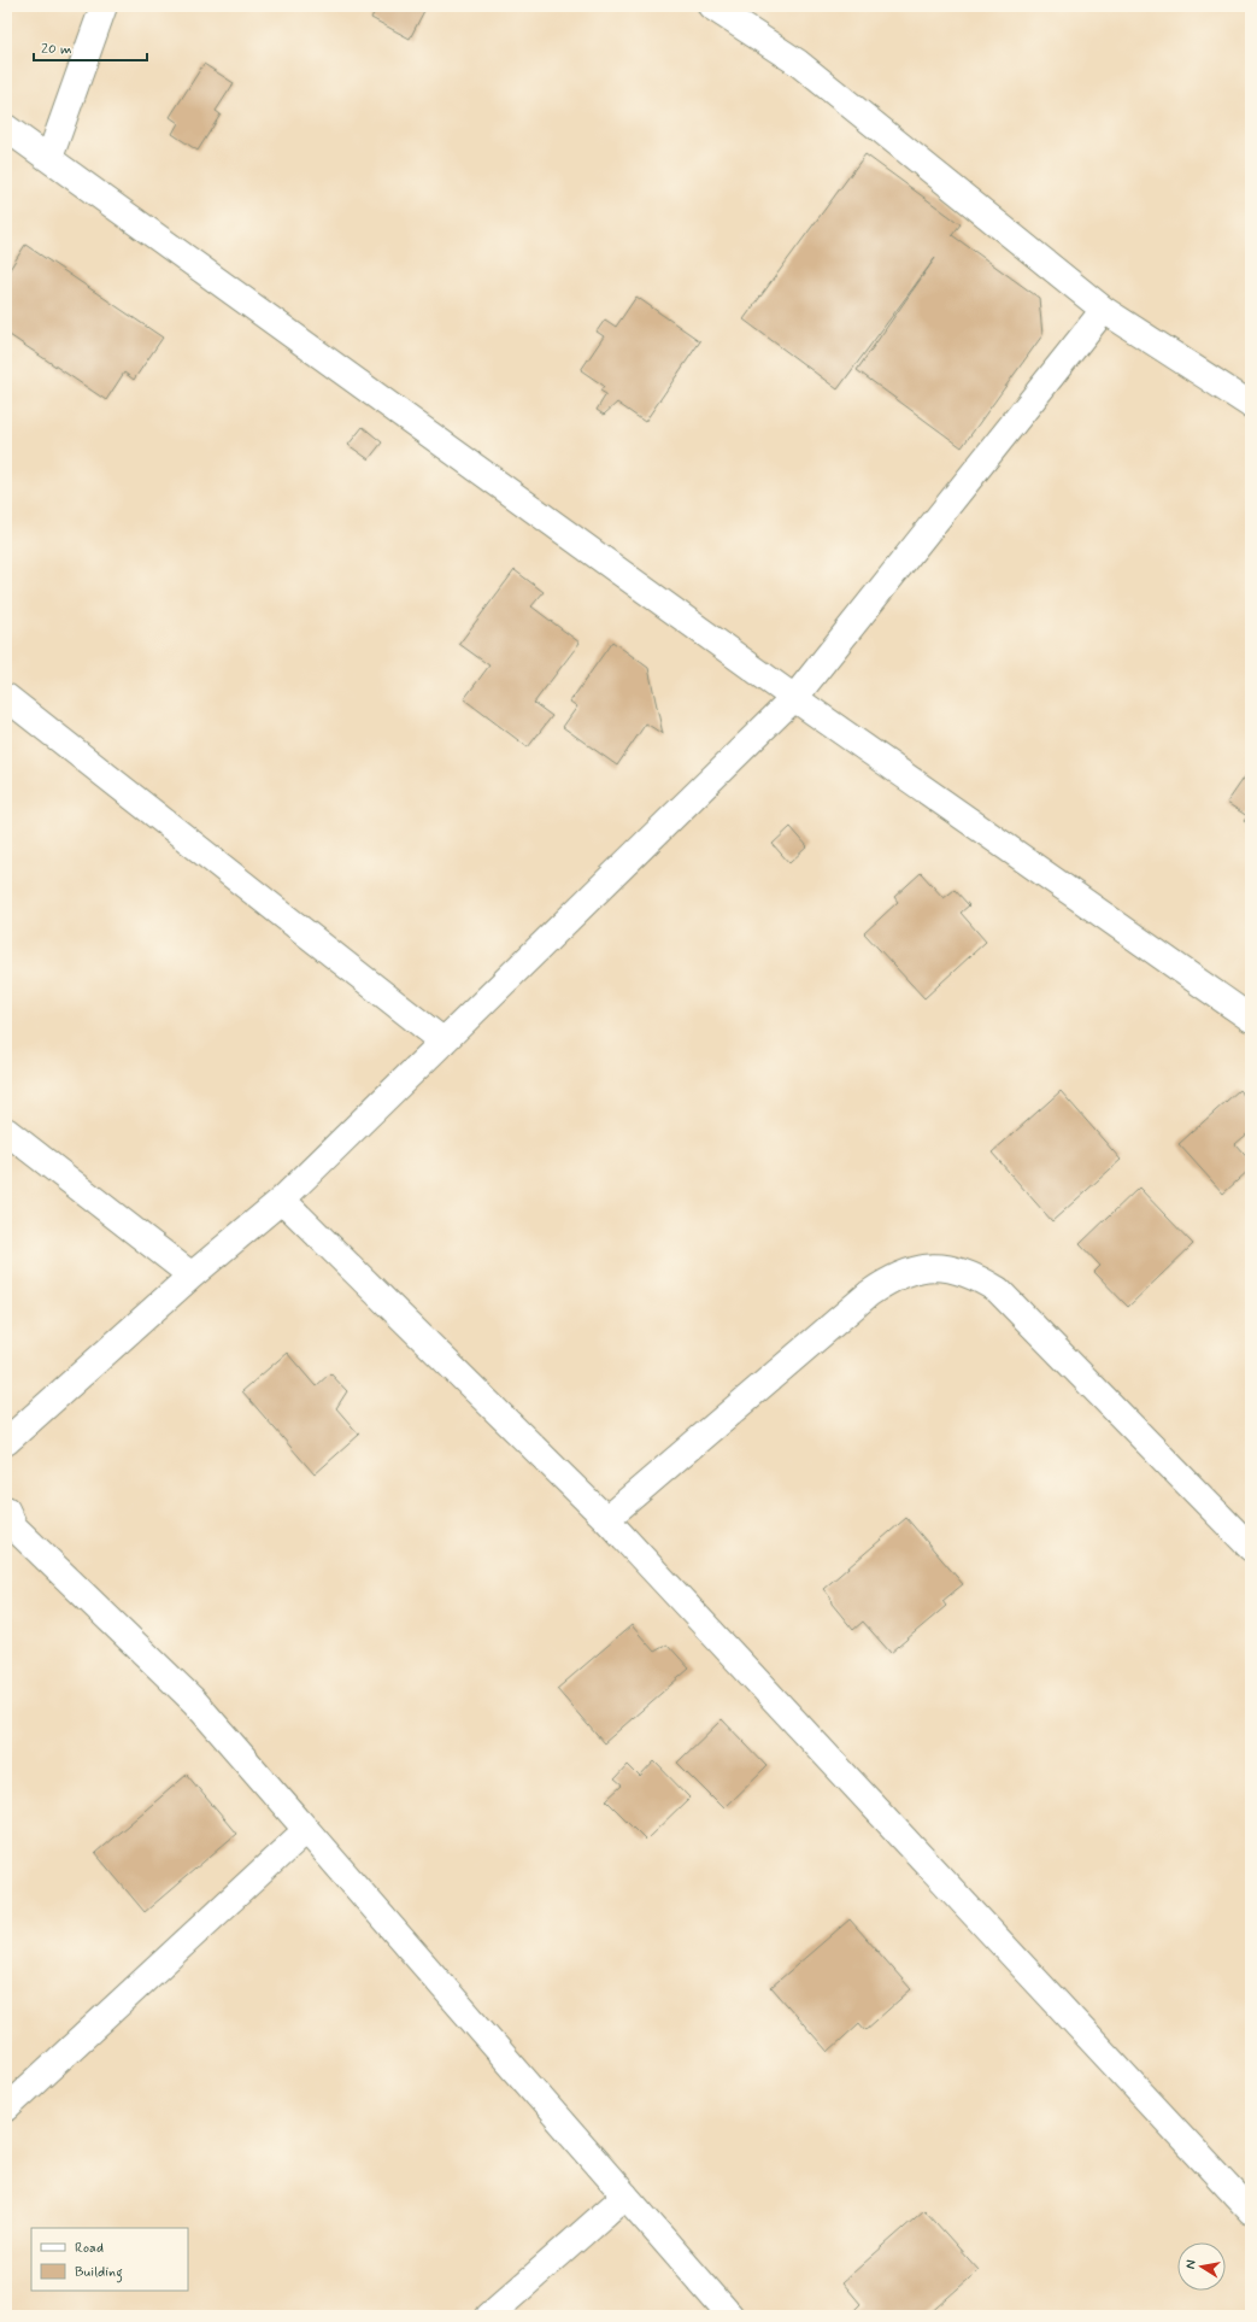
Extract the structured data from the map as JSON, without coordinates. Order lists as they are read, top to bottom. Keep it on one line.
{"legend":["Road","Building"],"scale_bar":"20 m","north":"left"}
